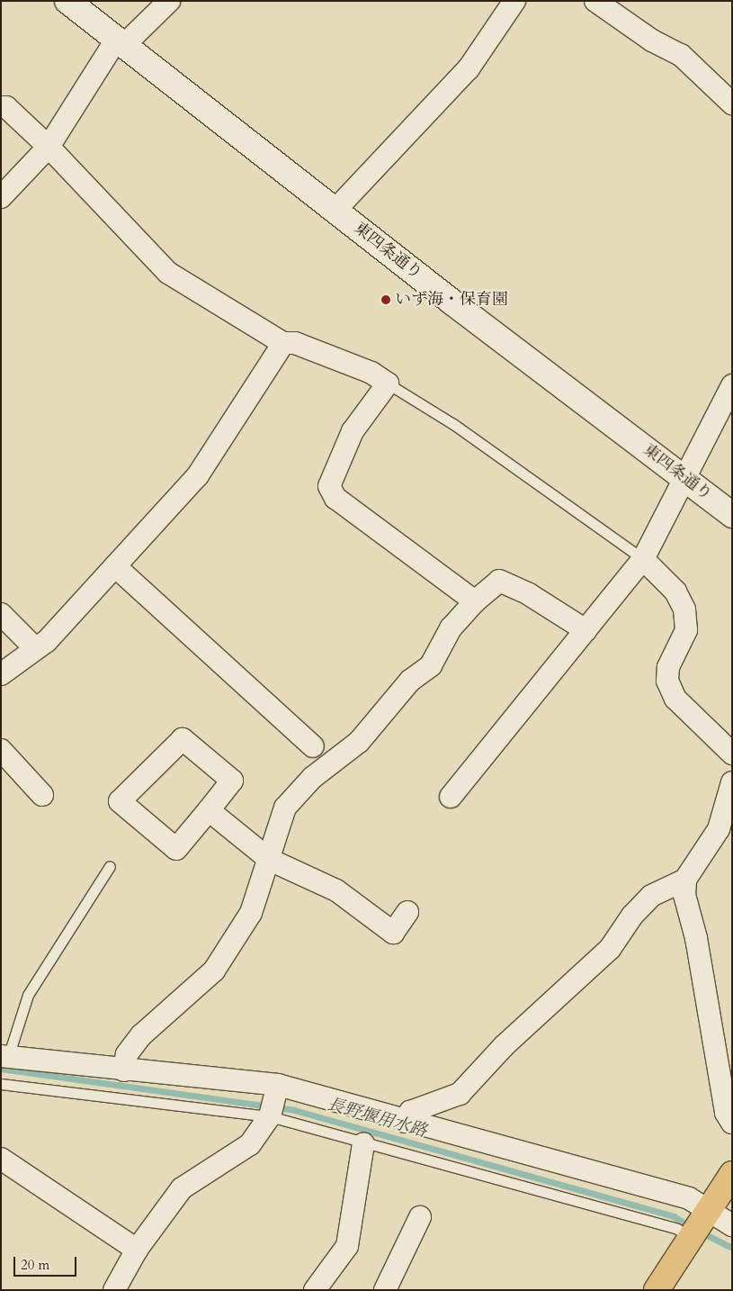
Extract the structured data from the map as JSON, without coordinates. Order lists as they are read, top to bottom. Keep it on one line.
{"streets":{"street":["東四条通り"]},"water":["長野堰用水路"],"places":["いず海・保育園"],"scale_bar":"20 m"}
